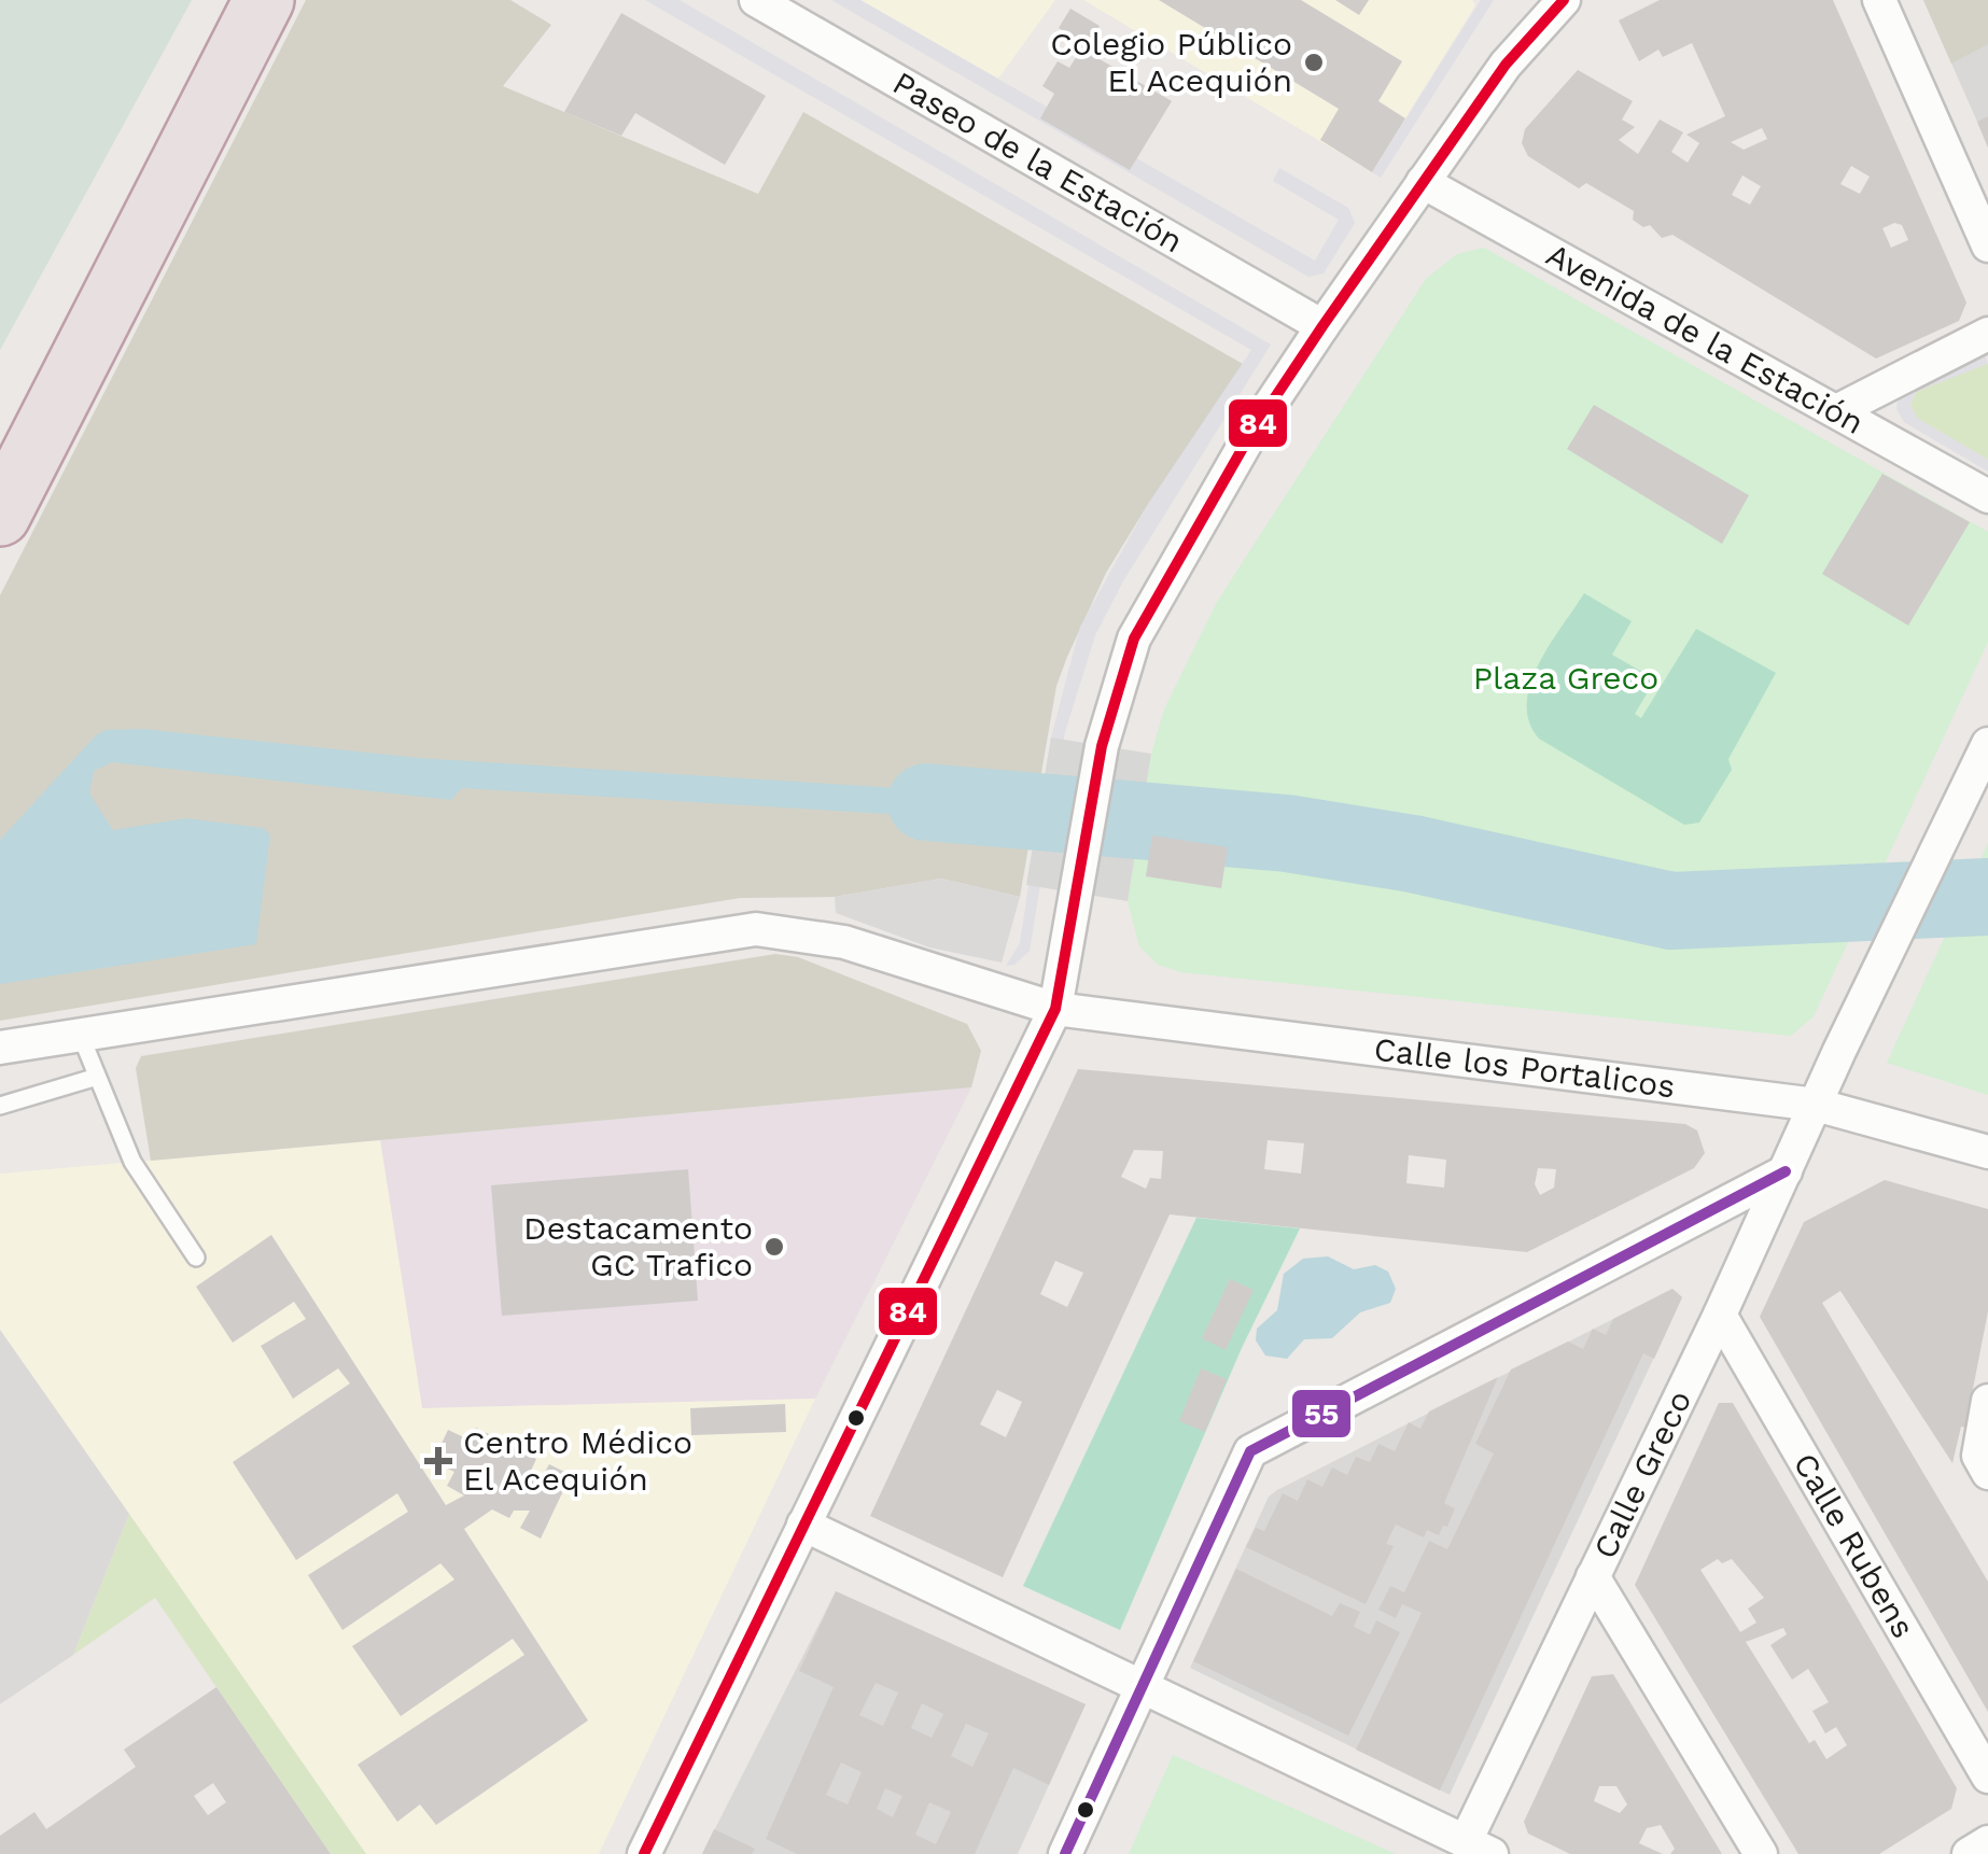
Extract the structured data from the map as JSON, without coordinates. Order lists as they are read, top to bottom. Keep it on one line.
{"streets":{"street":["Paseo de la Estación","Avenida de la Estación","Calle los Portalicos","Calle Greco","Calle Rubens"]},"crossings":[["Calle los Portalicos","Calle Greco"],["Calle Greco","Calle Rubens"]],"parks":["Plaza Greco"],"places":{"other":["Colegio Público El Acequión","Destacamento GC Trafico"],"health":["Centro Médico El Acequión"]},"lines":["transit line 84","transit line 55"]}
